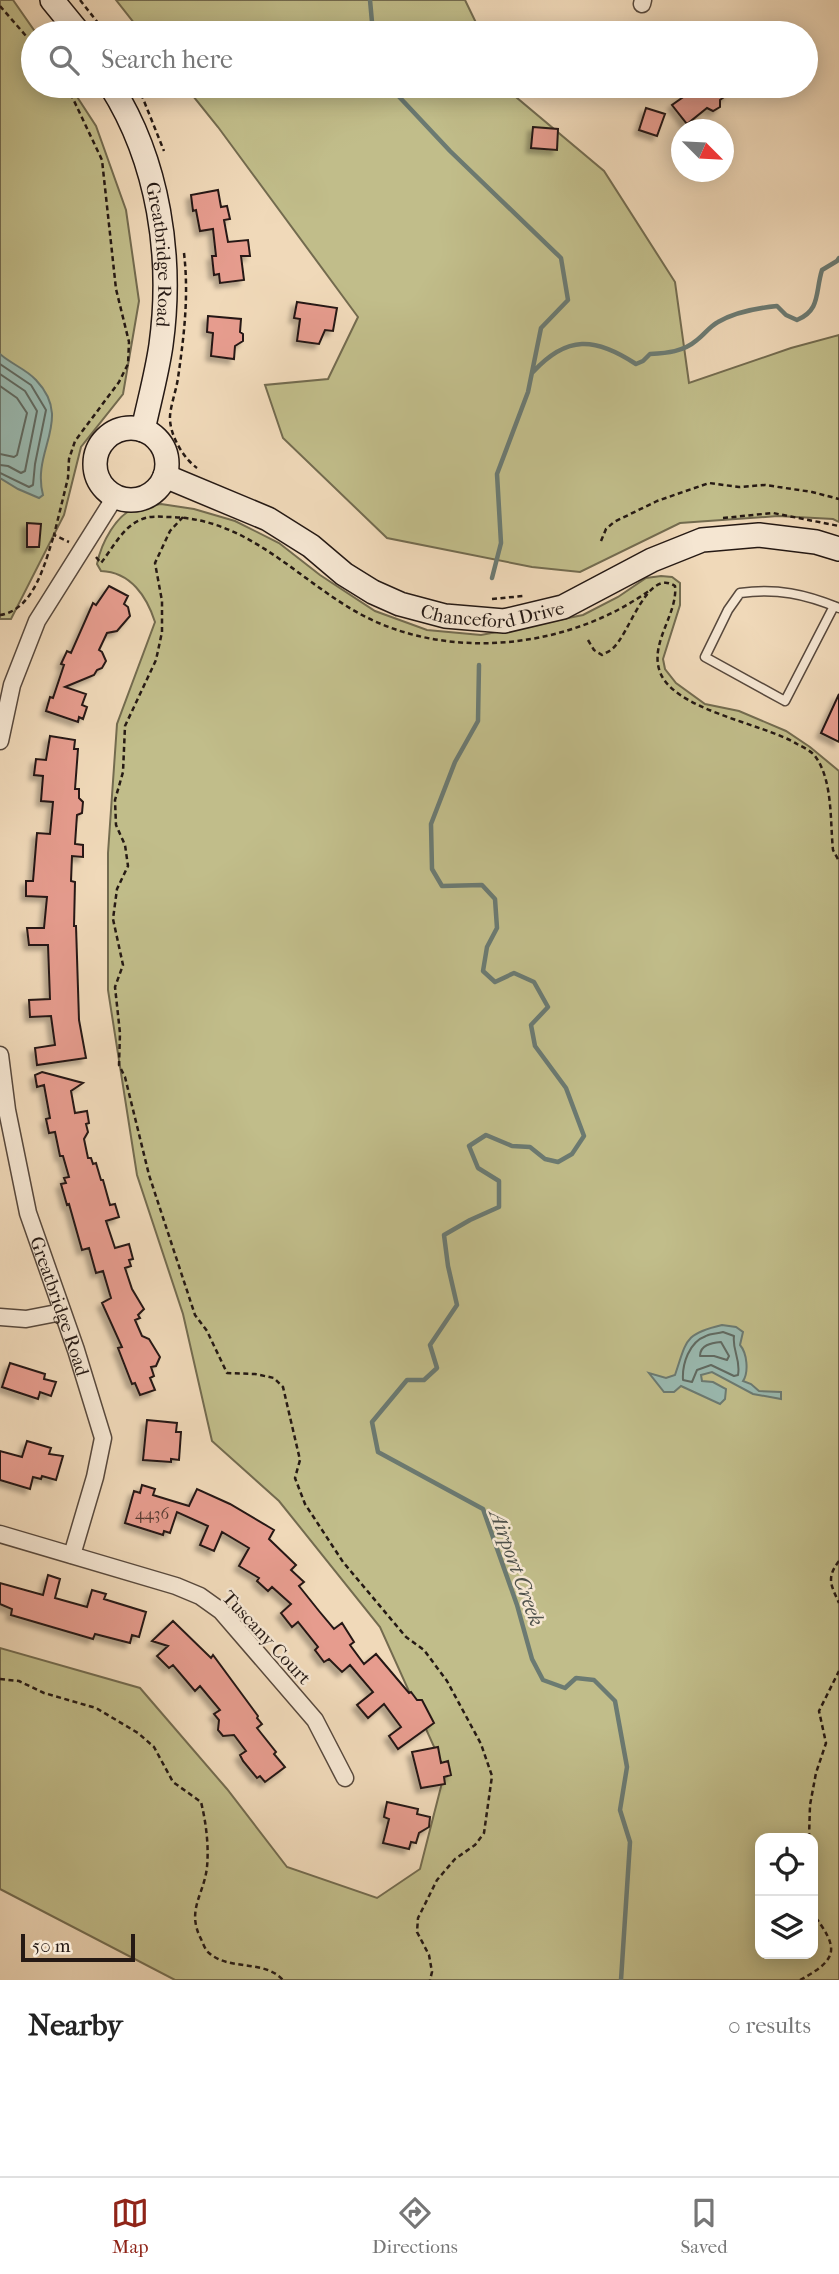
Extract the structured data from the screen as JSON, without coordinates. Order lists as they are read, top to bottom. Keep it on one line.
{"streets":{"street":["Greatbridge Road","Chanceford Drive","Tuscany Court"]},"crossings":[["Greatbridge Road","Chanceford Drive"],["Greatbridge Road","Tuscany Court"]],"water":["Airport Creek"],"house_numbers":["4436"],"scale_bar":"50 m","north":"bottom right","page":{"search":"Search here","scale":"50 m","heading":["Nearby","0 results"],"nav":["Map","Directions","Saved"]}}
